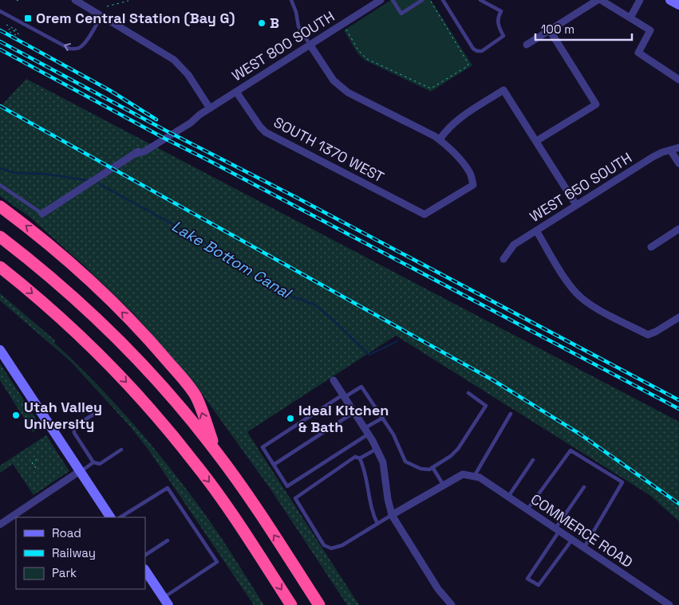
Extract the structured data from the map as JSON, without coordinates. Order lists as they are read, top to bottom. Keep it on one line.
{"streets":{"street":["WEST 800 SOUTH","SOUTH 1370 WEST","WEST 650 SOUTH","COMMERCE ROAD"]},"crossings":[["WEST 800 SOUTH","SOUTH 1370 WEST"]],"water":["Lake Bottom Canal"],"places":{"transit":["Orem Central Station (Bay G)"],"other":["B","Utah Valley University","Ideal Kitchen & Bath"]},"legend":["Road","Railway","Park"],"scale_bar":"100 m"}
